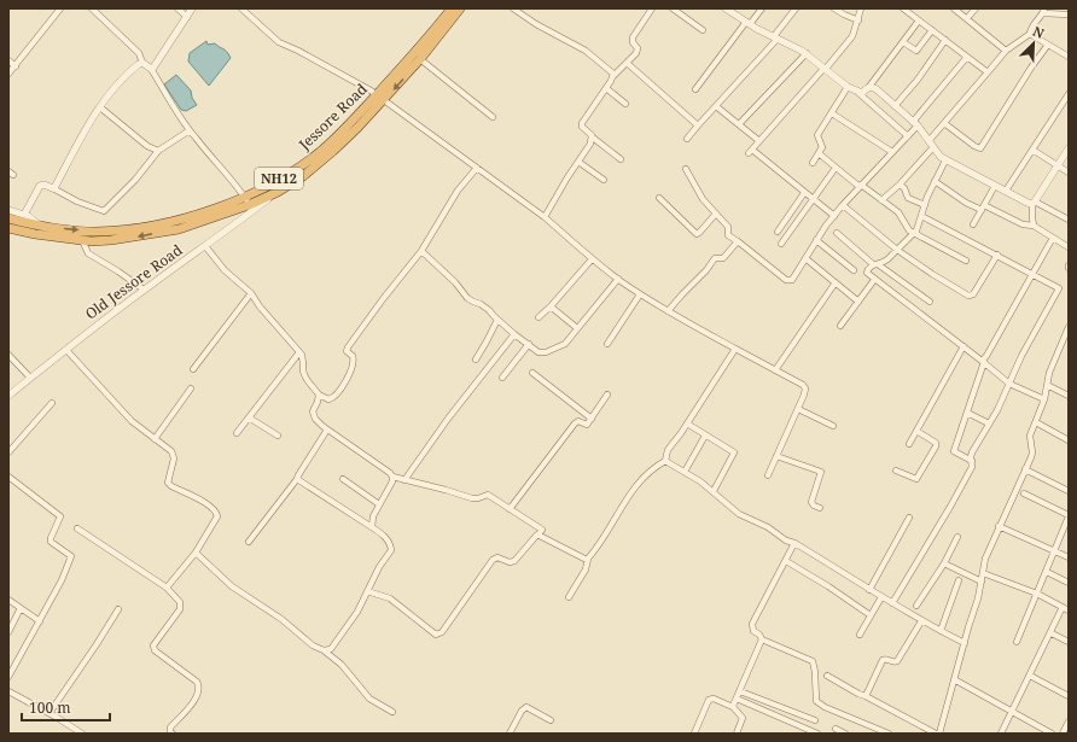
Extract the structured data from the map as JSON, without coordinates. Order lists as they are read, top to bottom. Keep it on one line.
{"streets":{"highway":["Jessore Road","NH12"],"street":["Old Jessore Road"]},"crossings":[["Jessore Road","NH12"],["Jessore Road","Old Jessore Road"],["NH12","Old Jessore Road"]],"scale_bar":"100 m","north":"top right"}
